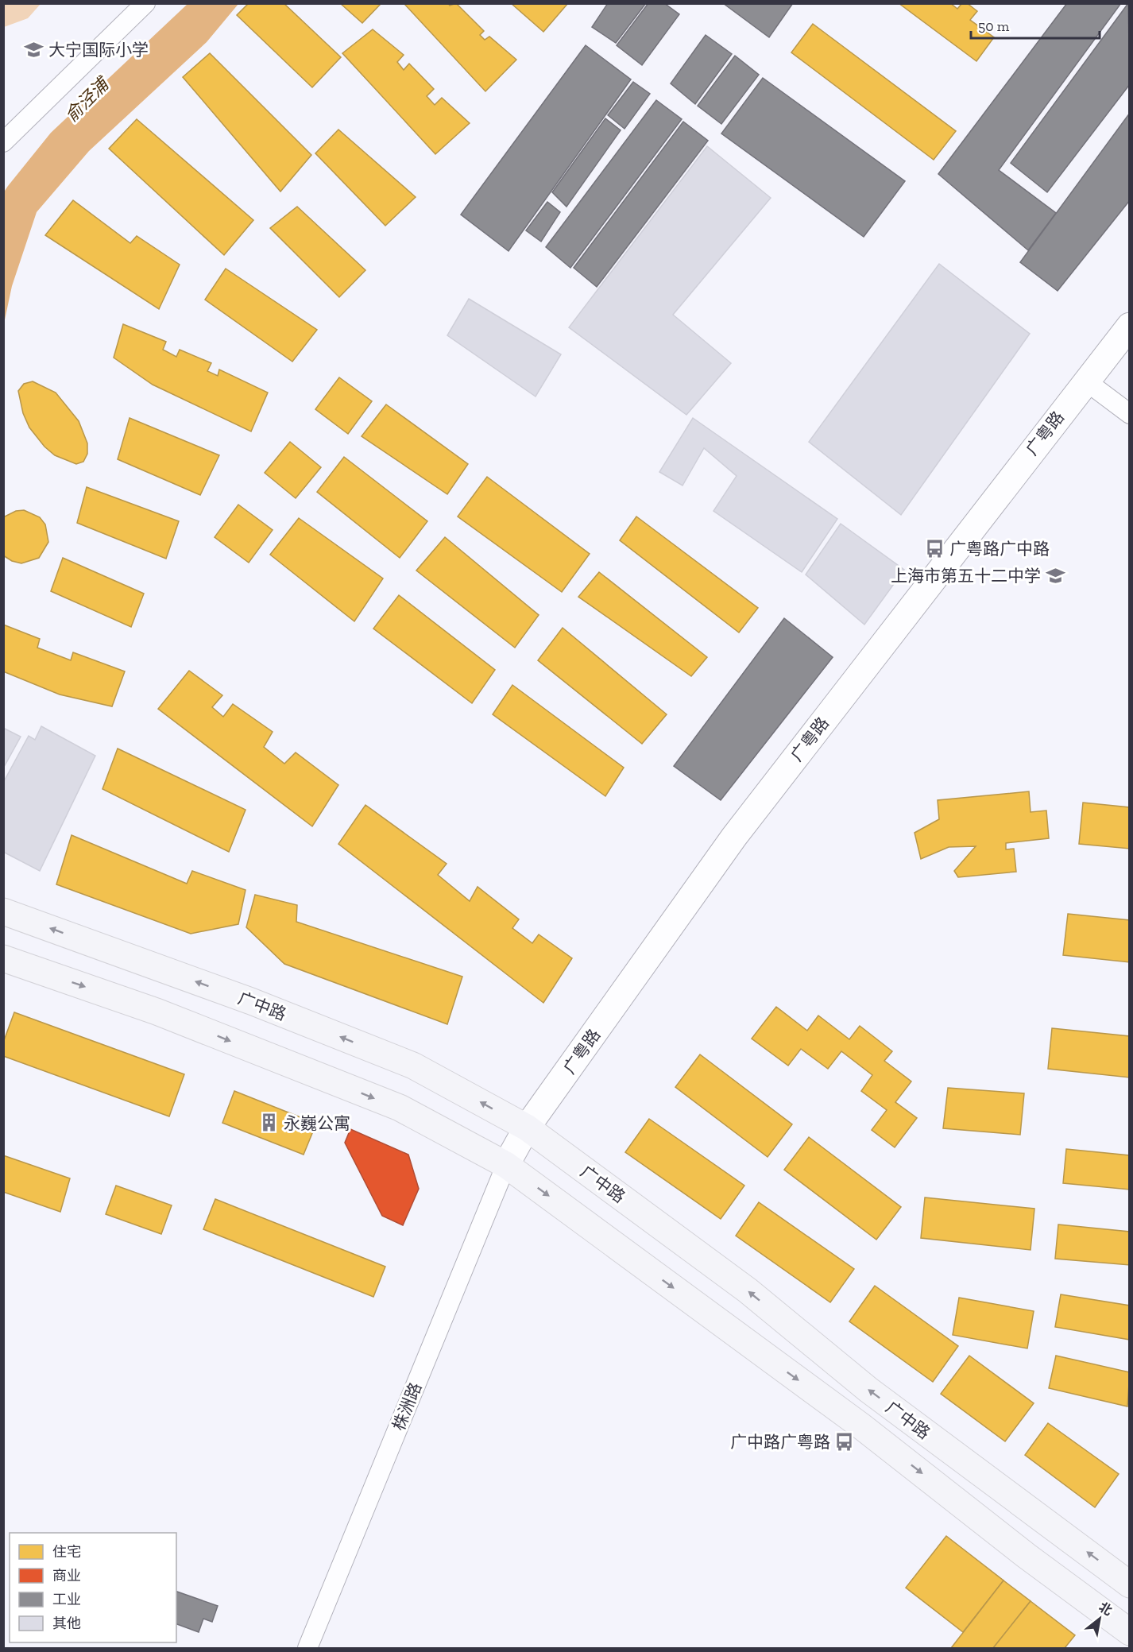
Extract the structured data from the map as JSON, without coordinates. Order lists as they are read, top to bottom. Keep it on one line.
{"streets":{"main road":["广粤路","广中路"],"street":["株洲路"]},"crossings":[["广粤路","广中路"],["广粤路","株洲路"],["广中路","株洲路"]],"water":["俞泾浦"],"places":{"school or university":["大宁国际小学","上海市第五十二中学"],"bus stop":["广粤路广中路","广中路广粤路"],"building":["永巍公寓"]},"legend":["住宅","商业","工业","其他"],"scale_bar":"50 m","north":"top right"}
